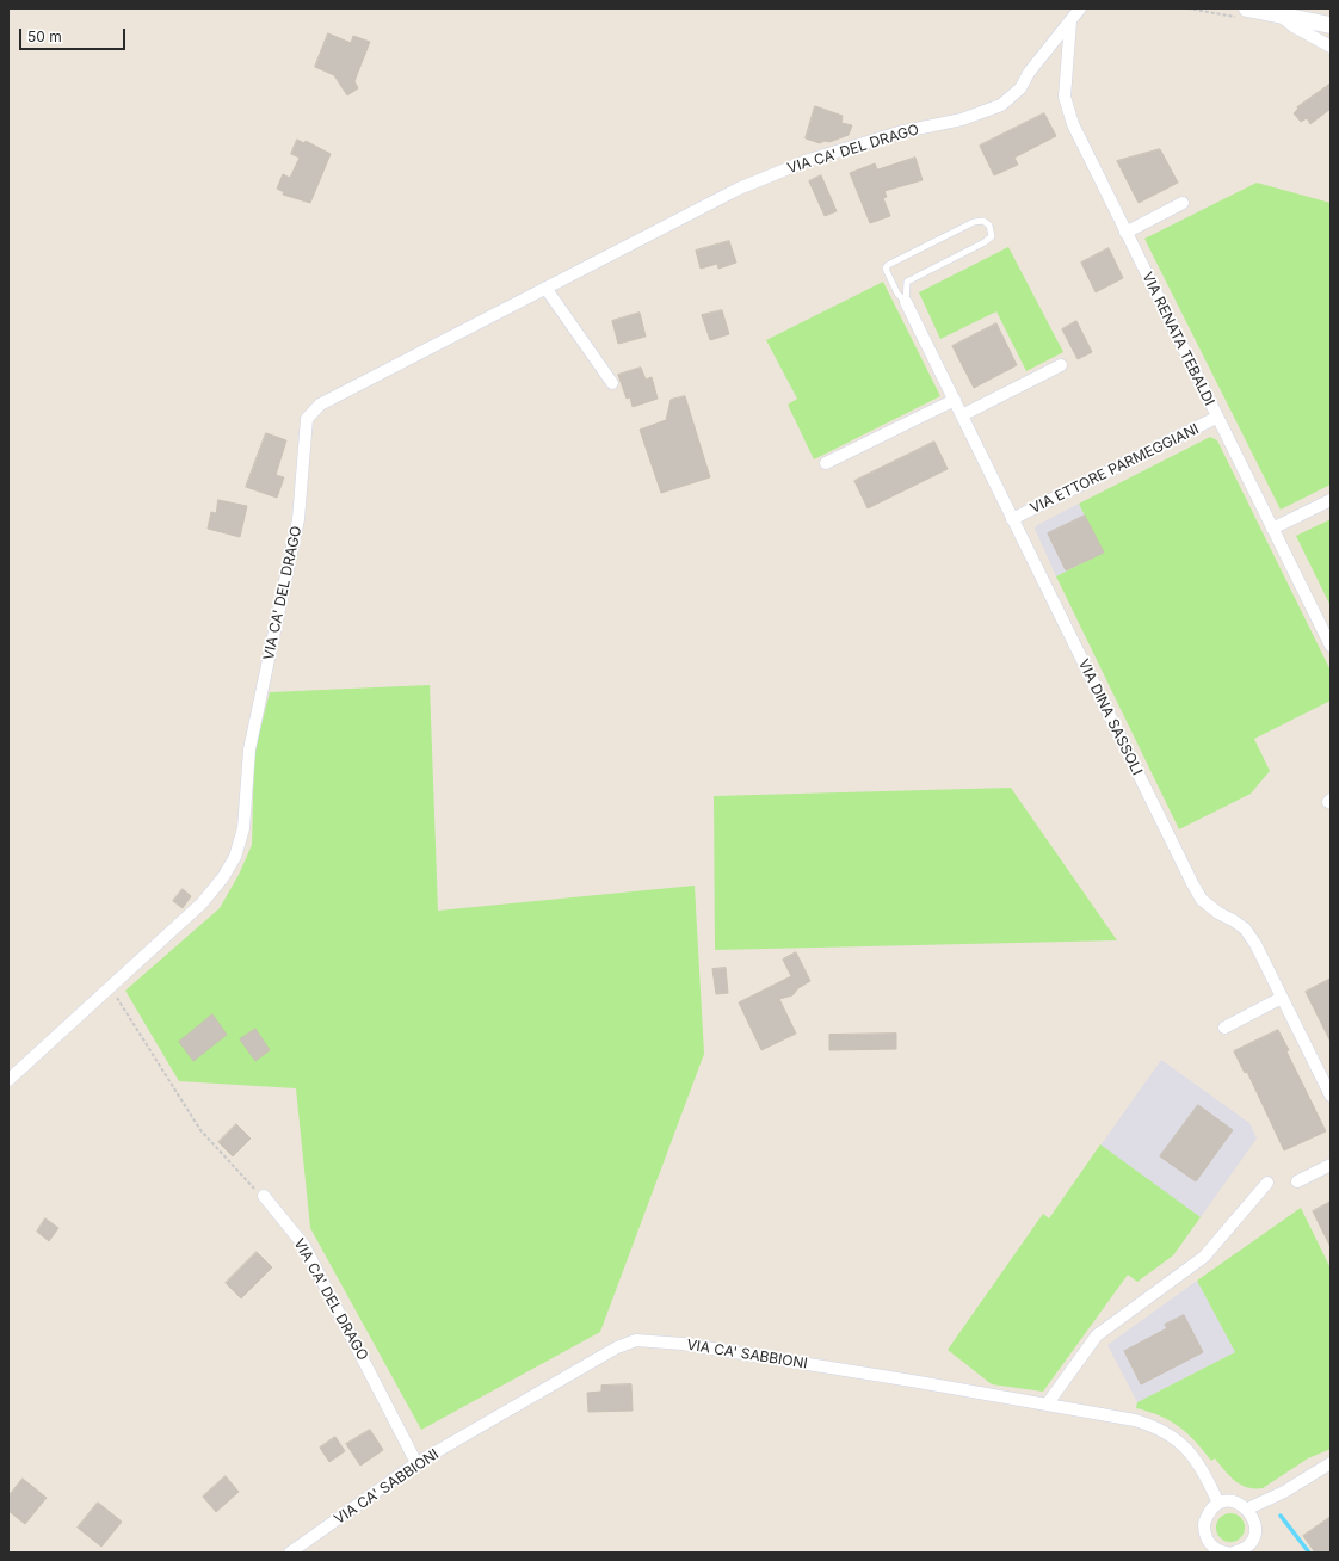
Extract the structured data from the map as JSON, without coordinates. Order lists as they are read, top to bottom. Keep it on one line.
{"streets":{"street":["VIA CA' DEL DRAGO","VIA RENATA TEBALDI","VIA ETTORE PARMEGGIANI","VIA DINA SASSOLI","VIA CA' SABBIONI"]},"crossings":[["VIA CA' DEL DRAGO","VIA RENATA TEBALDI"],["VIA CA' DEL DRAGO","VIA CA' SABBIONI"],["VIA RENATA TEBALDI","VIA ETTORE PARMEGGIANI"],["VIA ETTORE PARMEGGIANI","VIA DINA SASSOLI"]],"scale_bar":"50 m"}
